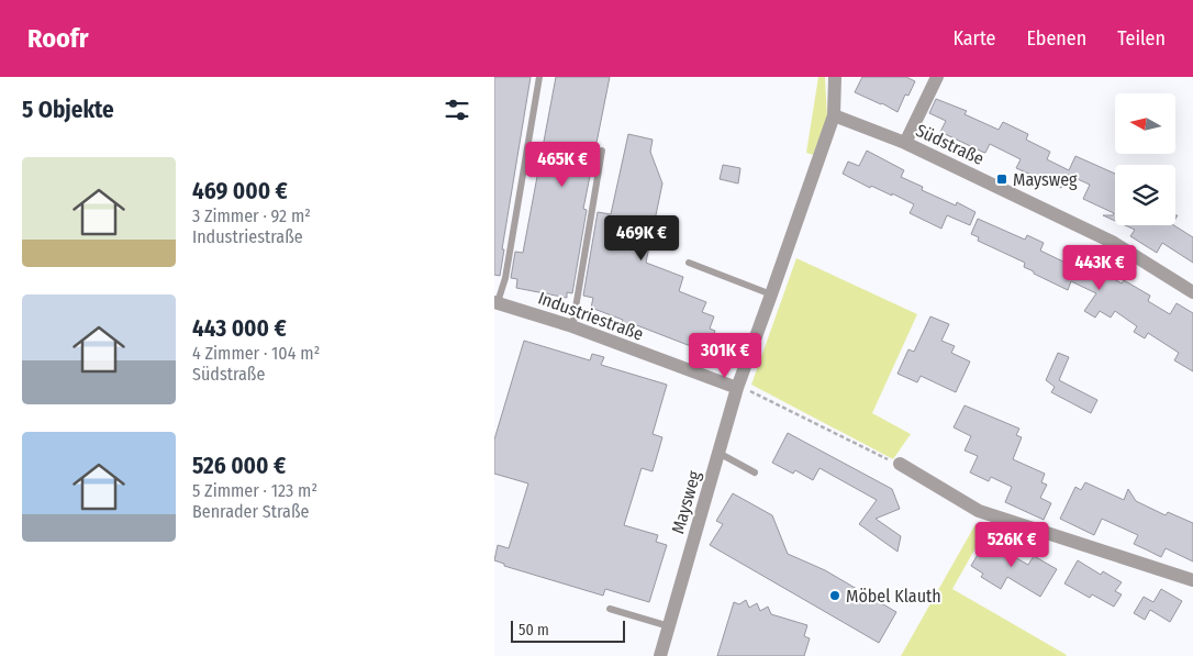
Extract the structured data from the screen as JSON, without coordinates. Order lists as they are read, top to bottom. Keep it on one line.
{"streets":{"street":["Südstraße","Industriestraße","Maysweg"]},"crossings":[["Südstraße","Maysweg"],["Industriestraße","Maysweg"]],"places":{"transit":["Maysweg"],"other":["Möbel Klauth"]},"scale_bar":"50 m","north":"left","page":{"header":"Roofr","nav":["Karte","Ebenen","Teilen"],"heading":"5 Objekte","price":["465K €","469K €","443K €","301K €","526K €"],"list":[{"name":"469 000 €","note":"3 Zimmer · 92 m² · Industriestraße"},{"name":"443 000 €","note":"4 Zimmer · 104 m² · Südstraße"},{"name":"526 000 €","note":"5 Zimmer · 123 m² · Benrader Straße"}],"scale":"50 m"}}
